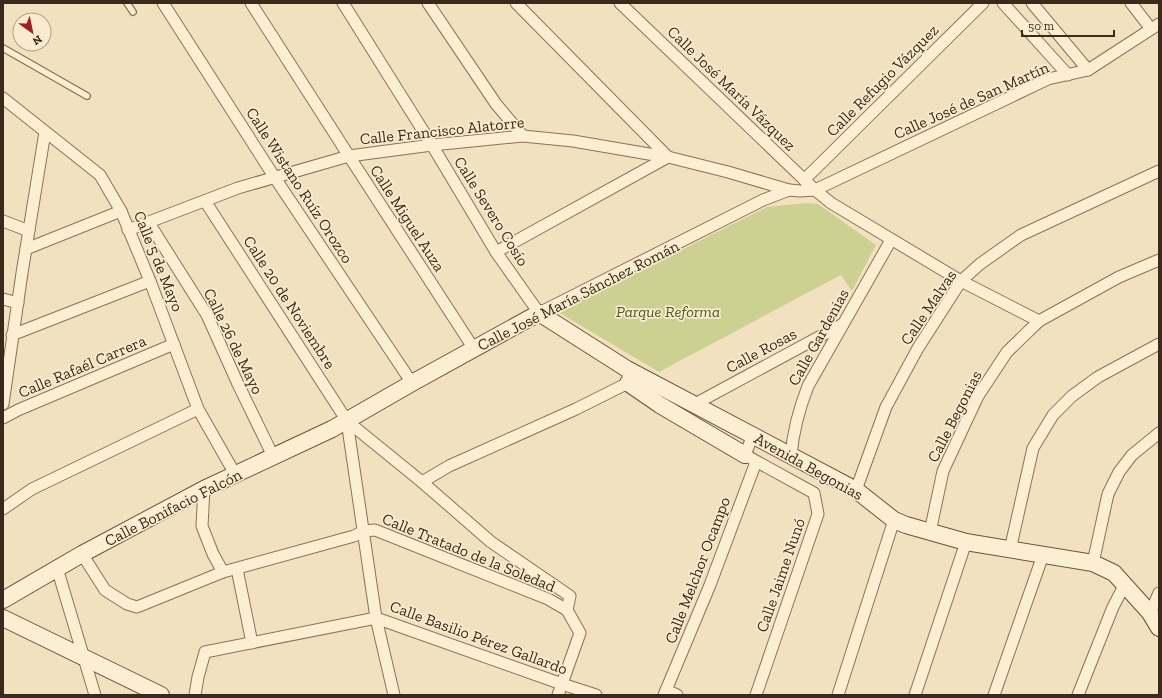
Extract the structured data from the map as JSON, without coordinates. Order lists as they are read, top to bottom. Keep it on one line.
{"streets":{"street":["Calle Refugio Vázquez","Calle José María Vázquez","Calle José de San Martín","Calle Francisco Alatorre","Calle Wistano Ruíz Orozco","Calle Severo Cosío","Calle Miguel Auza","Calle 5 de Mayo","Calle José María Sánchez Román","Calle 20 de Noviembre","Calle Malvas","Calle Gardenias","Calle 26 de Mayo","Calle Rosas","Calle Rafaél Carrera","Calle Begonias","Avenida Begonias","Calle Bonifacio Falcón","Calle Tratado de la Soledad","Calle Melchor Ocampo","Calle Jaime Nunó","Calle Basilio Pérez Gallardo"]},"crossings":[["Calle Refugio Vázquez","Calle José María Vázquez"],["Calle José María Vázquez","Calle José de San Martín"],["Calle José María Vázquez","Calle José María Sánchez Román"],["Calle José María Vázquez","Calle Malvas"],["Calle José María Vázquez","Calle Gardenias"],["Calle José María Vázquez","Calle Begonias"],["Calle José de San Martín","Calle José María Sánchez Román"],["Calle Francisco Alatorre","Calle Wistano Ruíz Orozco"],["Calle Francisco Alatorre","Calle Severo Cosío"],["Calle Francisco Alatorre","Calle Miguel Auza"],["Calle Francisco Alatorre","Calle 5 de Mayo"],["Calle Francisco Alatorre","Calle José María Sánchez Román"],["Calle Francisco Alatorre","Calle 20 de Noviembre"],["Calle Francisco Alatorre","Calle 26 de Mayo"],["Calle Wistano Ruíz Orozco","Calle José María Sánchez Román"],["Calle Severo Cosío","Calle José María Sánchez Román"],["Calle Severo Cosío","Avenida Begonias"],["Calle Miguel Auza","Calle José María Sánchez Román"],["Calle 5 de Mayo","Calle Rafaél Carrera"],["Calle 5 de Mayo","Calle Bonifacio Falcón"],["Calle José María Sánchez Román","Calle 20 de Noviembre"],["Calle José María Sánchez Román","Avenida Begonias"],["Calle José María Sánchez Román","Calle Bonifacio Falcón"],["Calle 20 de Noviembre","Calle Bonifacio Falcón"],["Calle Malvas","Avenida Begonias"],["Calle Gardenias","Calle Rosas"],["Calle Gardenias","Avenida Begonias"],["Calle 26 de Mayo","Calle Bonifacio Falcón"],["Calle Rosas","Avenida Begonias"],["Calle Begonias","Avenida Begonias"],["Avenida Begonias","Calle Melchor Ocampo"],["Calle Bonifacio Falcón","Calle Tratado de la Soledad"],["Calle Melchor Ocampo","Calle Jaime Nunó"]],"parks":["Parque Reforma"],"scale_bar":"50 m","north":"bottom right"}
